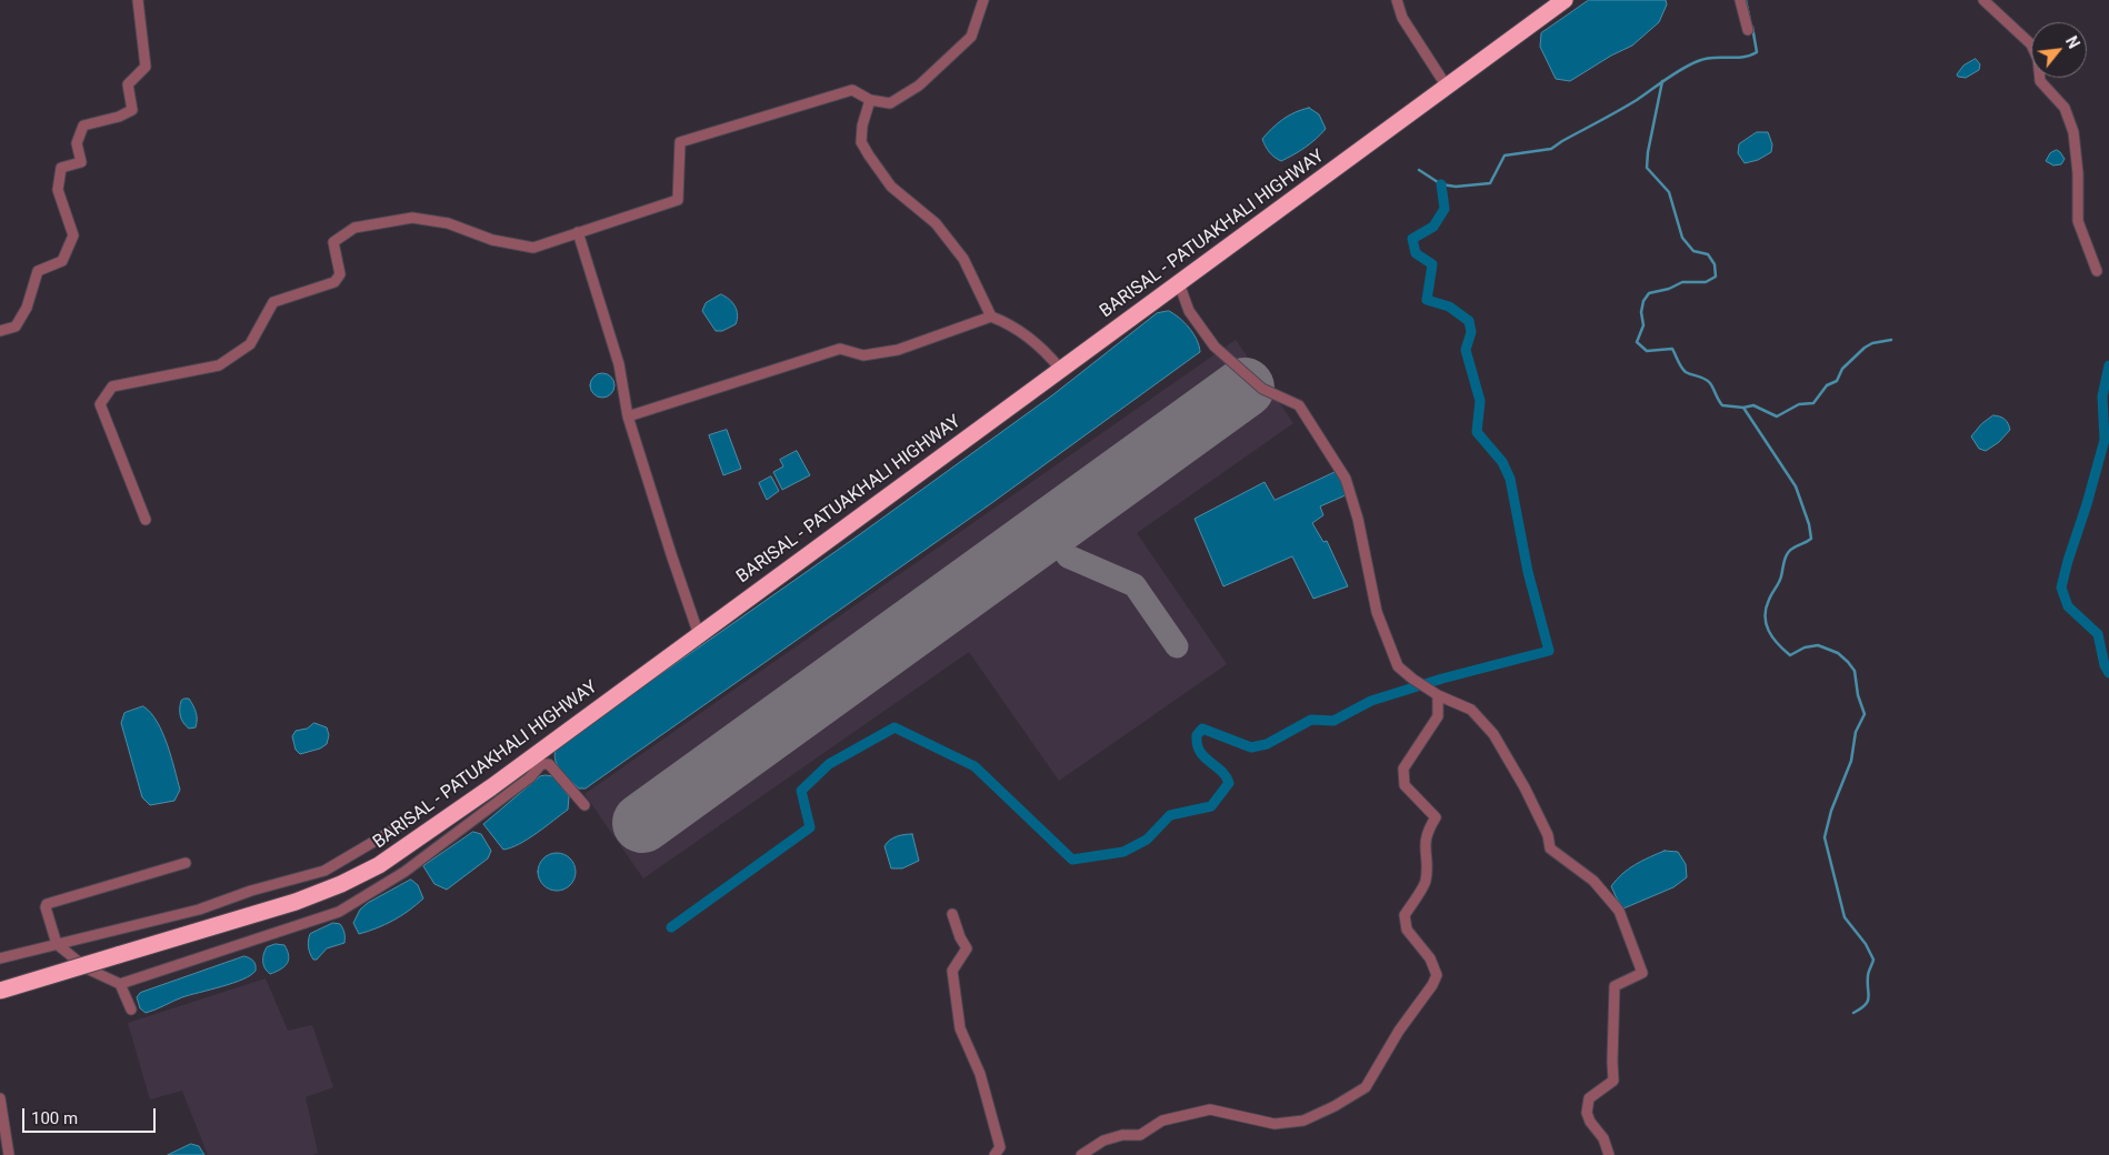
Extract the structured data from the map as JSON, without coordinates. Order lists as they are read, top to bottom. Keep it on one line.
{"streets":{"highway":["BARISAL - PATUAKHALI HIGHWAY"]},"scale_bar":"100 m","north":"top right"}
